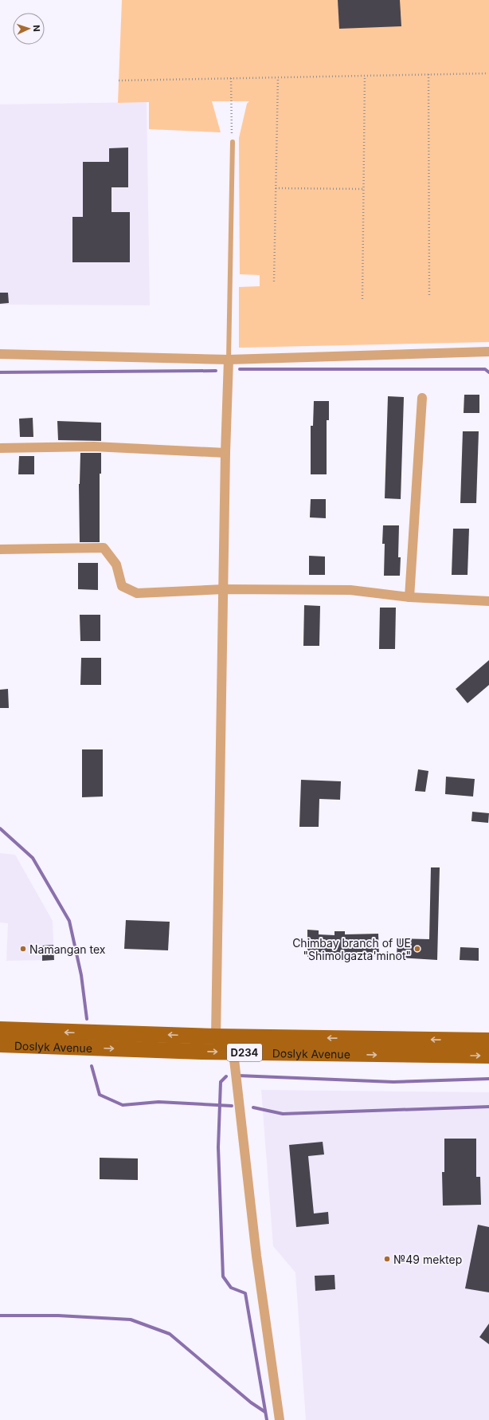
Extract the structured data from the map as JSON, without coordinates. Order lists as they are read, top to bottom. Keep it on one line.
{"streets":{"main road":["Doslyk Avenue","D234"]},"places":["Namangan tex","Chimbay branch of UE \"Shimolgazta'minot\"","№49 mektep"],"north":"right"}
